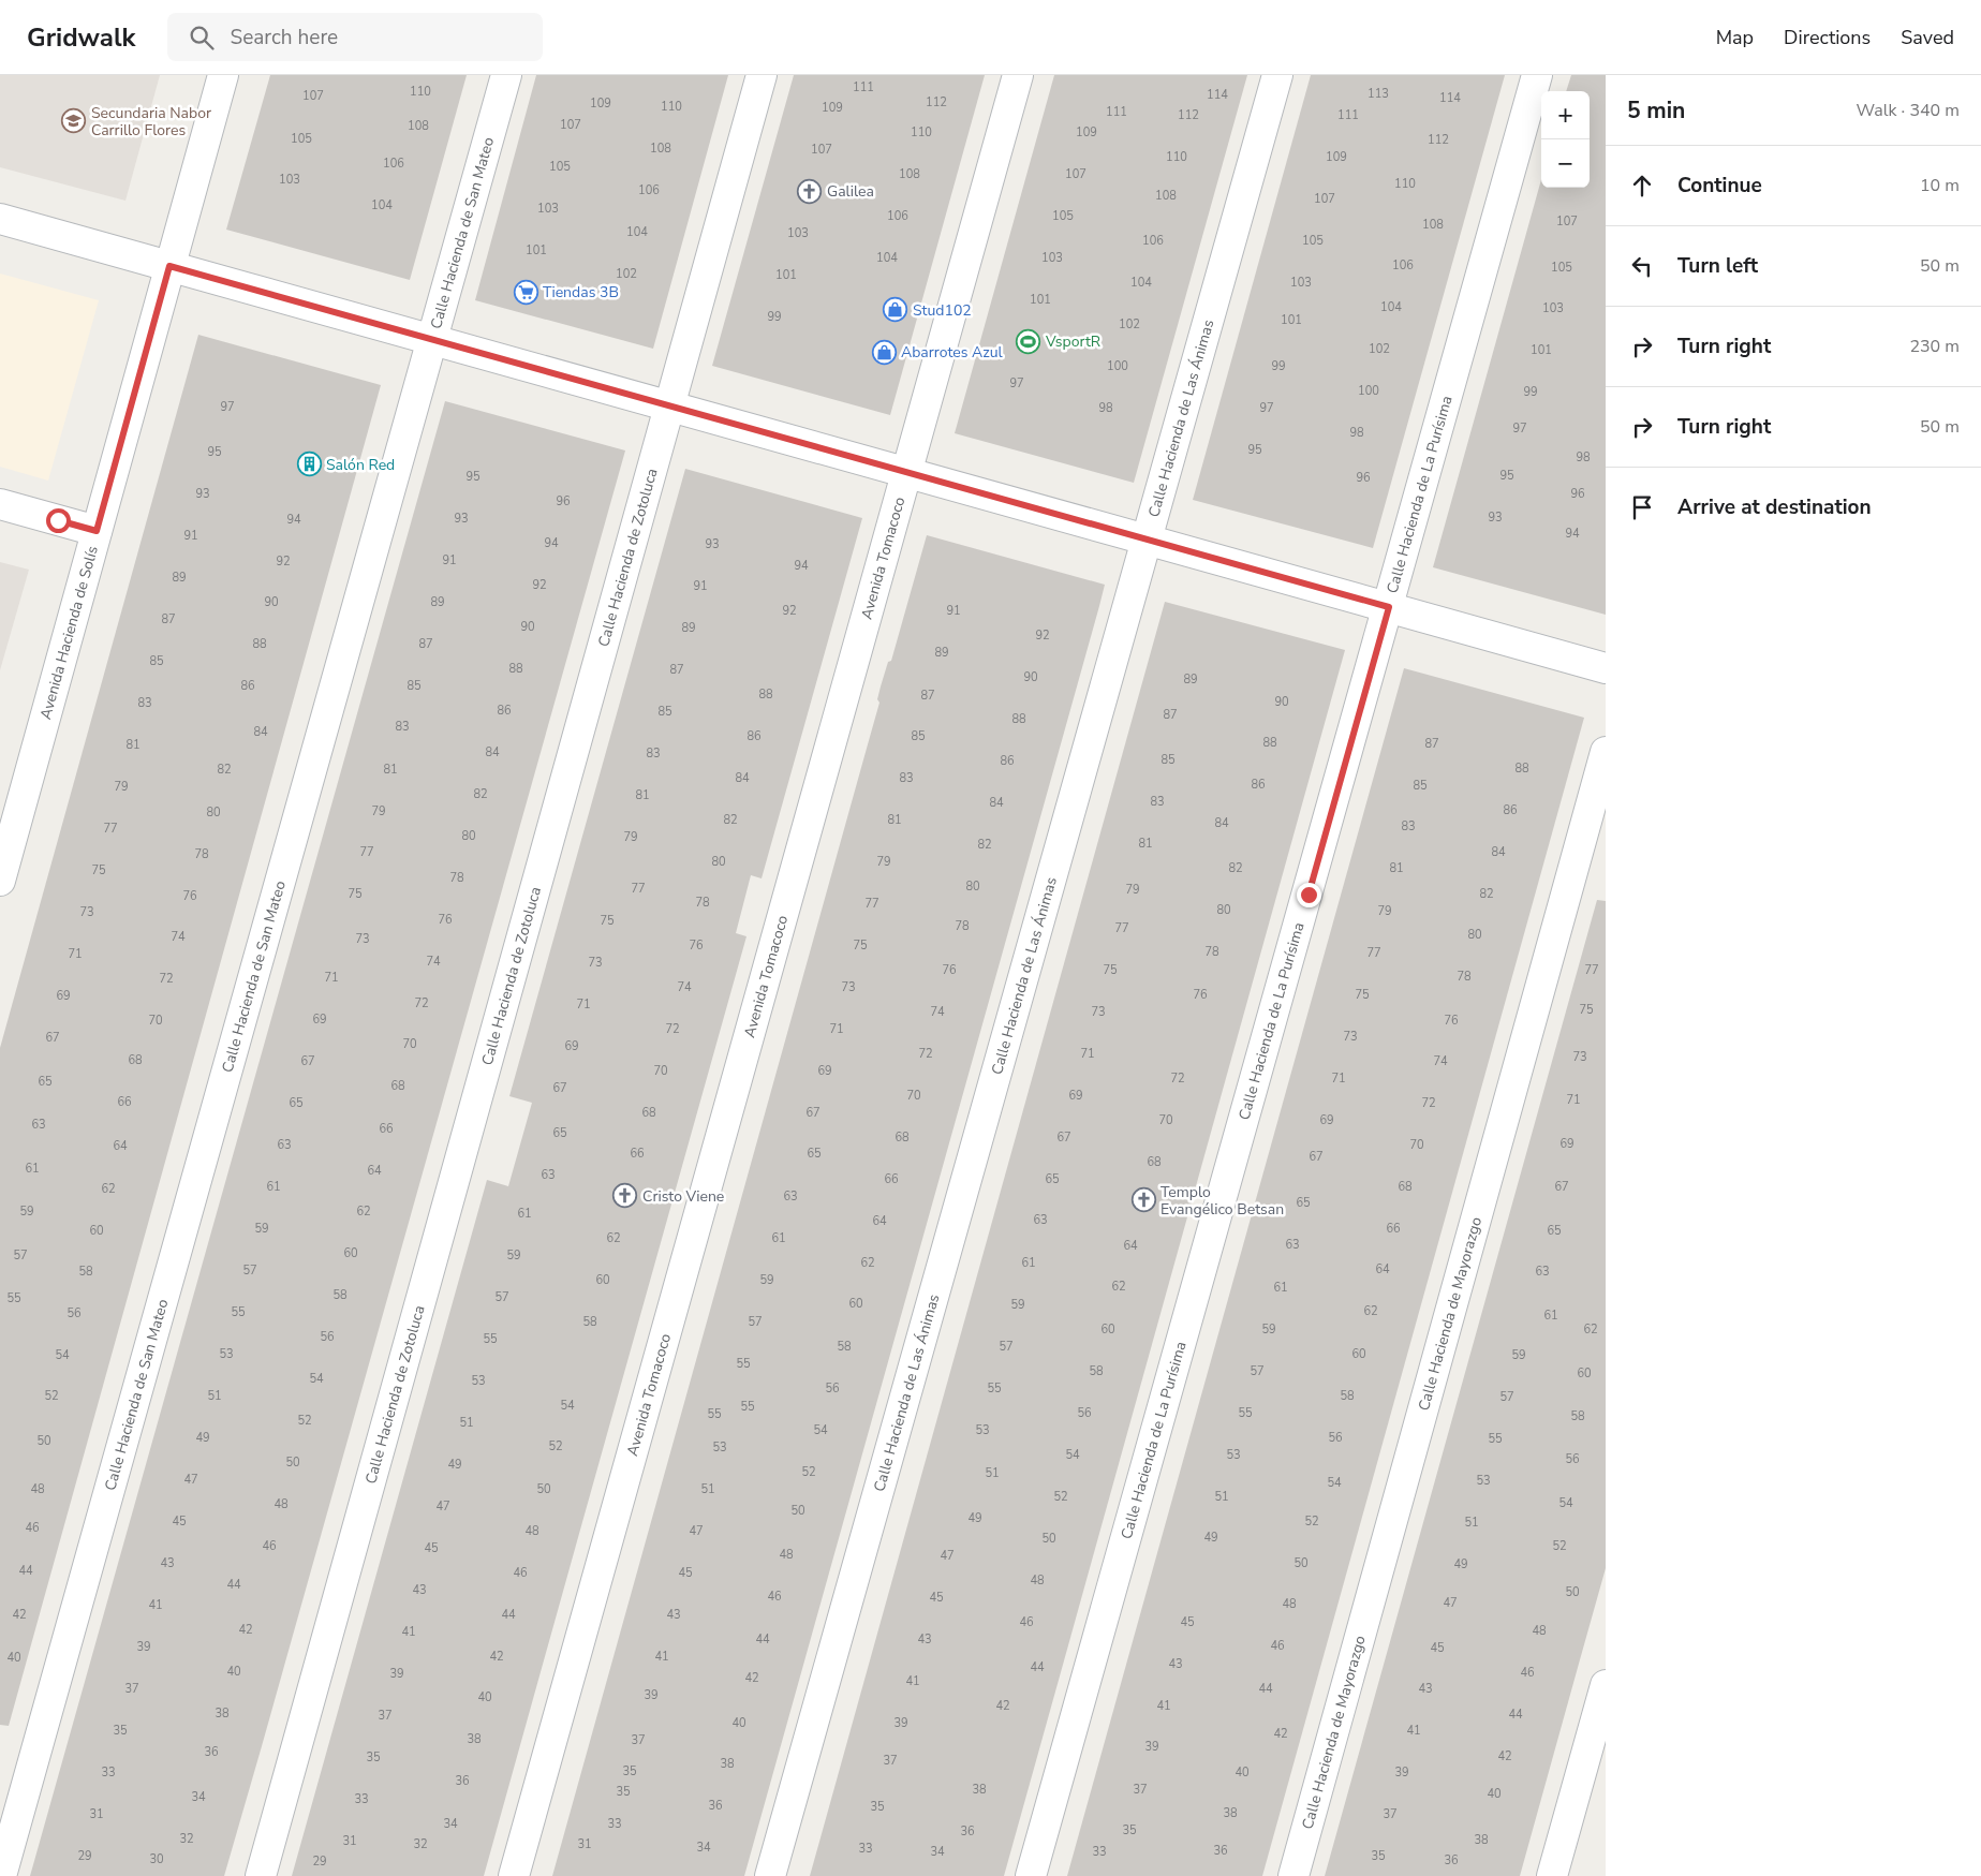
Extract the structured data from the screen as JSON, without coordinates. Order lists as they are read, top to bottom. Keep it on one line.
{"streets":{"street":["Calle Hacienda de San Mateo","Calle Hacienda de Las Ánimas","Calle Hacienda de La Purísima","Calle Hacienda de Zotoluca","Avenida Tomacoco","Avenida Hacienda de Solís","Calle Hacienda de Mayorazgo"]},"places":{"school or university":["Secundaria Nabor Carrillo Flores"],"church":["Galilea","Cristo Viene","Templo Evangélico Betsan"],"supermarket":["Tiendas 3B"],"shop":["Stud102","Abarrotes Azul"],"sports":["VsportR"],"building":["Salón Red"]},"house_numbers":["111","110","113","114","107","114","112","109","110","109","111","112","111","107","108","110","109","105","112","108","107","110","109","106","105","108","107","103","110","106","108","107","104","103","106","105","107","108","104","103","106","105","101","104","103","106","105","102","101","104","103","101","104","103","99","101","102","102","101","100","99","97","100","99","97","98","97","97","98","95","95","98","95","95","96","93","96","96","93","93","94","94","91","94","93","91","92","94","89","92","91","90","89","92","91","87","90","89","92","88","87","89","85","88","87","90","89","86","85","88","87","90","83","86","85","87","88","83","84","86","85","88","87","81","84","83","85","86","88","82","81","84","83","86","85","79","82","81","83","84","86","79","80","82","81","84","83","77","80","79","81","82","77","84","78","80","79","82","81","75","78","80","77","79","75","82","76","78","77","80","79","73","76","75","78","77","80","74","73","76","75","78","77","71","74","73","76","75","77","78","71","72","74","73","76","75","69","72","71","75","74","73","69","70","76","72","71","73","67","70","69","72","71","73","68","67","74","70","69","72","71","65","68","67","70","69","71","66","65","72","68","67","70","69","63","66","65","68","67","69","63","70","64","66","65","67","68","61","64","63","66","65","61","68","67","62","63","65","59","62","61","63","64","59","66","60","65","62","61","63","64","60","57","59","62","61","64","57","58","63","60","59","62","61","58","57","55","60","59","62","55","56","61","58","57","60","59","62","56","55","58","57","53","60","54","59","55","58","57","60","54","53","56","55","52","51","58","57","54","55","56","55","55","58","52","51","54","53","49","56","55","50","52","53","54","53","56","50","49","52","51","47","53","54","48","50","51","52","51","54","48","47","50","49","45","52","51","46","48","47","49","50","46","52","45","48","47","43","50","49","44","46","45","48","44","43","50","46","45","47","48","41","42","44","43","46","45","42","48","41","44","43","46","39","45","42","41","40","43","44","40","46","39","42","41","37","44","43","39","40","42","41","38","44","37","40","39","35","41","42","38","37","39","36","42","35","37","38","35","33","40","39","36","38","37","35","40","34","33","36","35","38","31","37","34","33","35","36","32","38","31","32","31","34","33","36","34","33","29","35","30","36","29"],"page":{"header":"Gridwalk","search":"Search here","nav":["Map","Directions","Saved"],"heading":["5 min","Walk · 340 m"],"map_buttons":["+","−"],"list":[["Continue","10 m"],["Turn left","50 m"],["Turn right","230 m"],["Turn right","50 m"],"Arrive at destination"]}}
